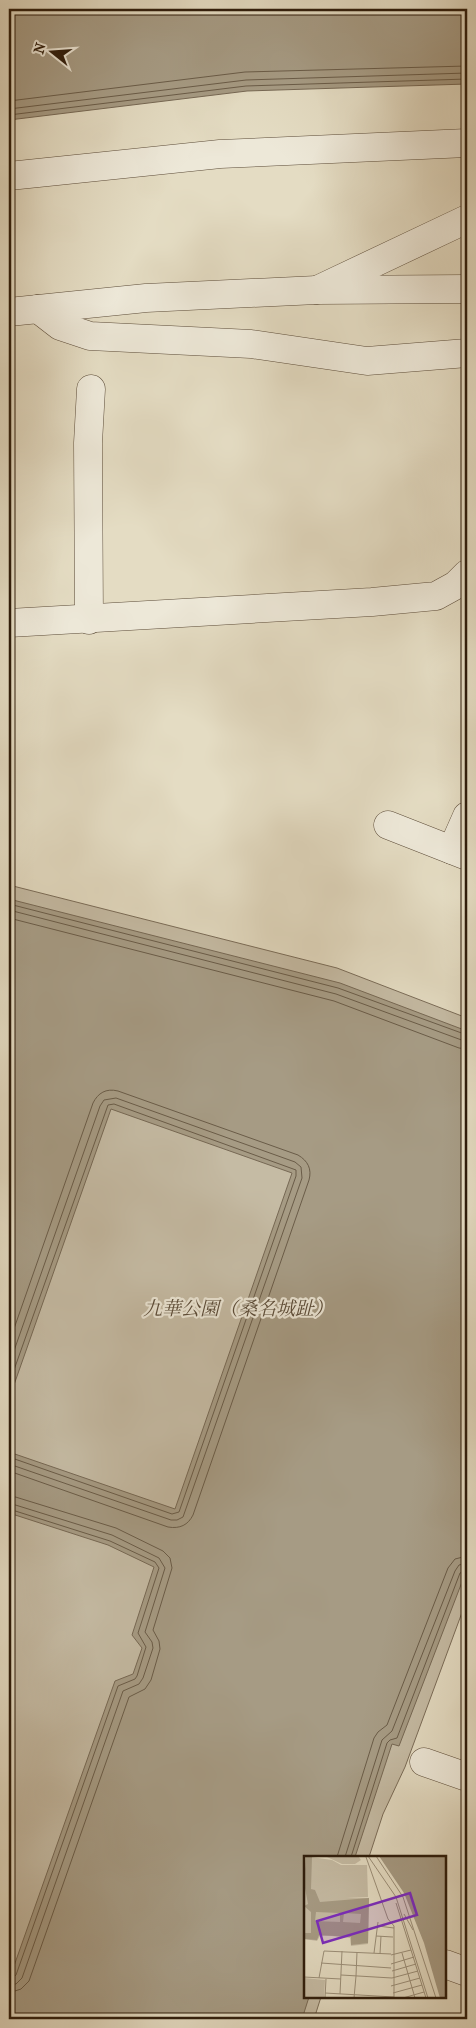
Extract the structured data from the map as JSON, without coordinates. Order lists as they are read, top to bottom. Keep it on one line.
{"parks":["九華公園（桑名城趾）"],"north":"left"}
